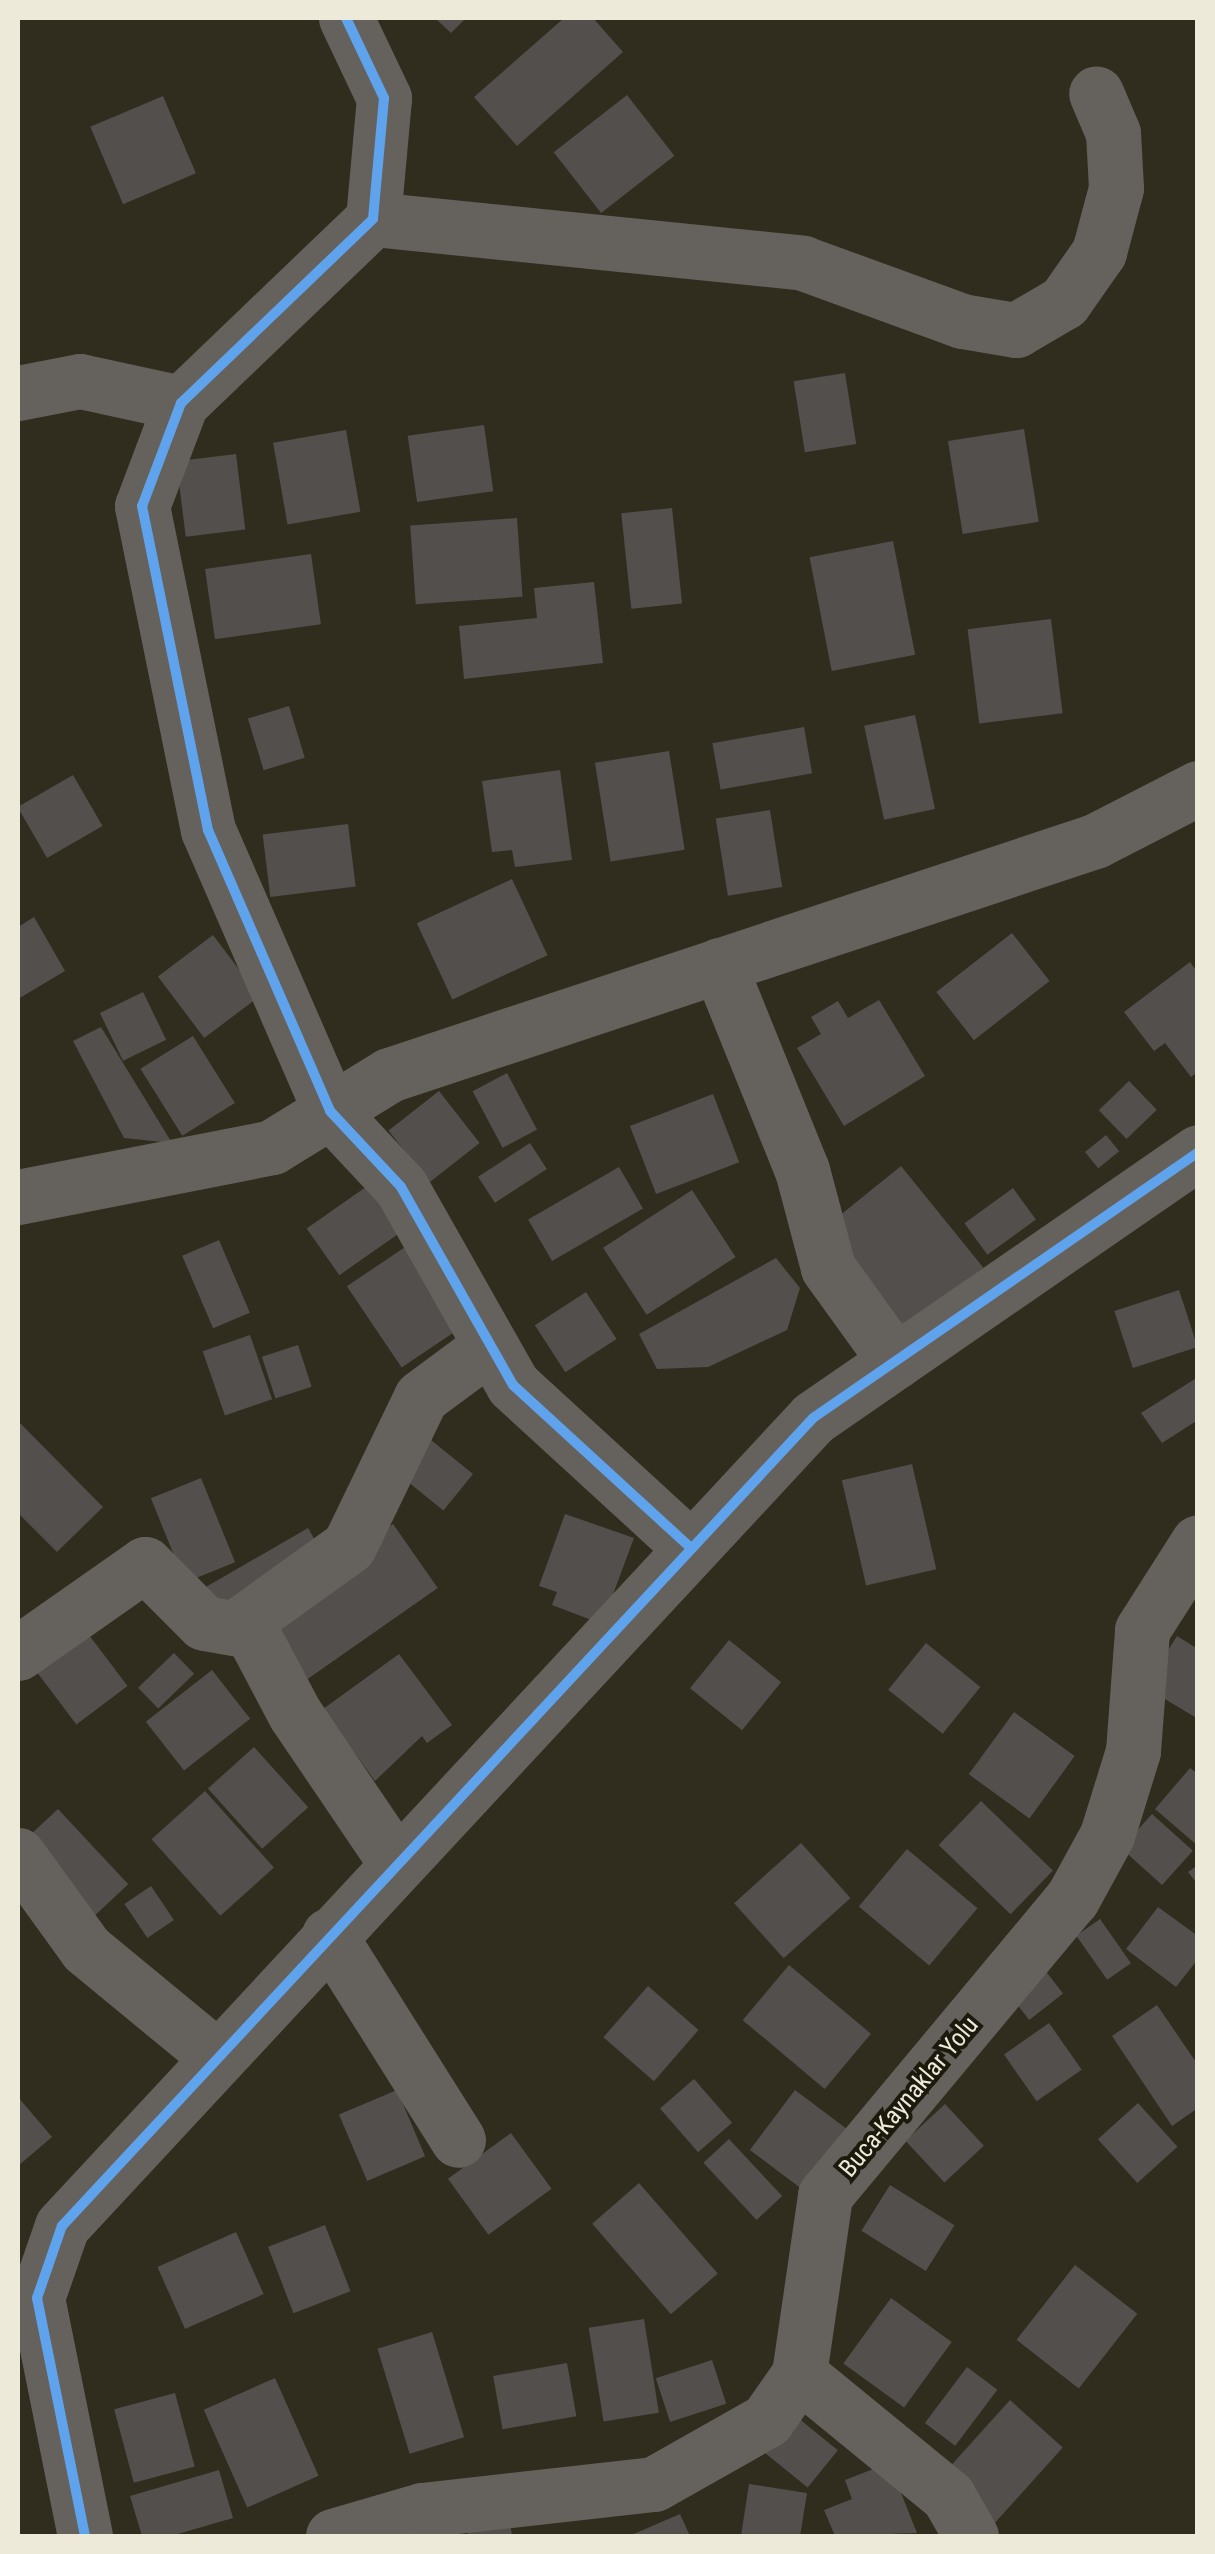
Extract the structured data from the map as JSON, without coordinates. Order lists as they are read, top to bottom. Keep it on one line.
{"streets":{"street":["Buca-Kaynaklar Yolu"]}}
